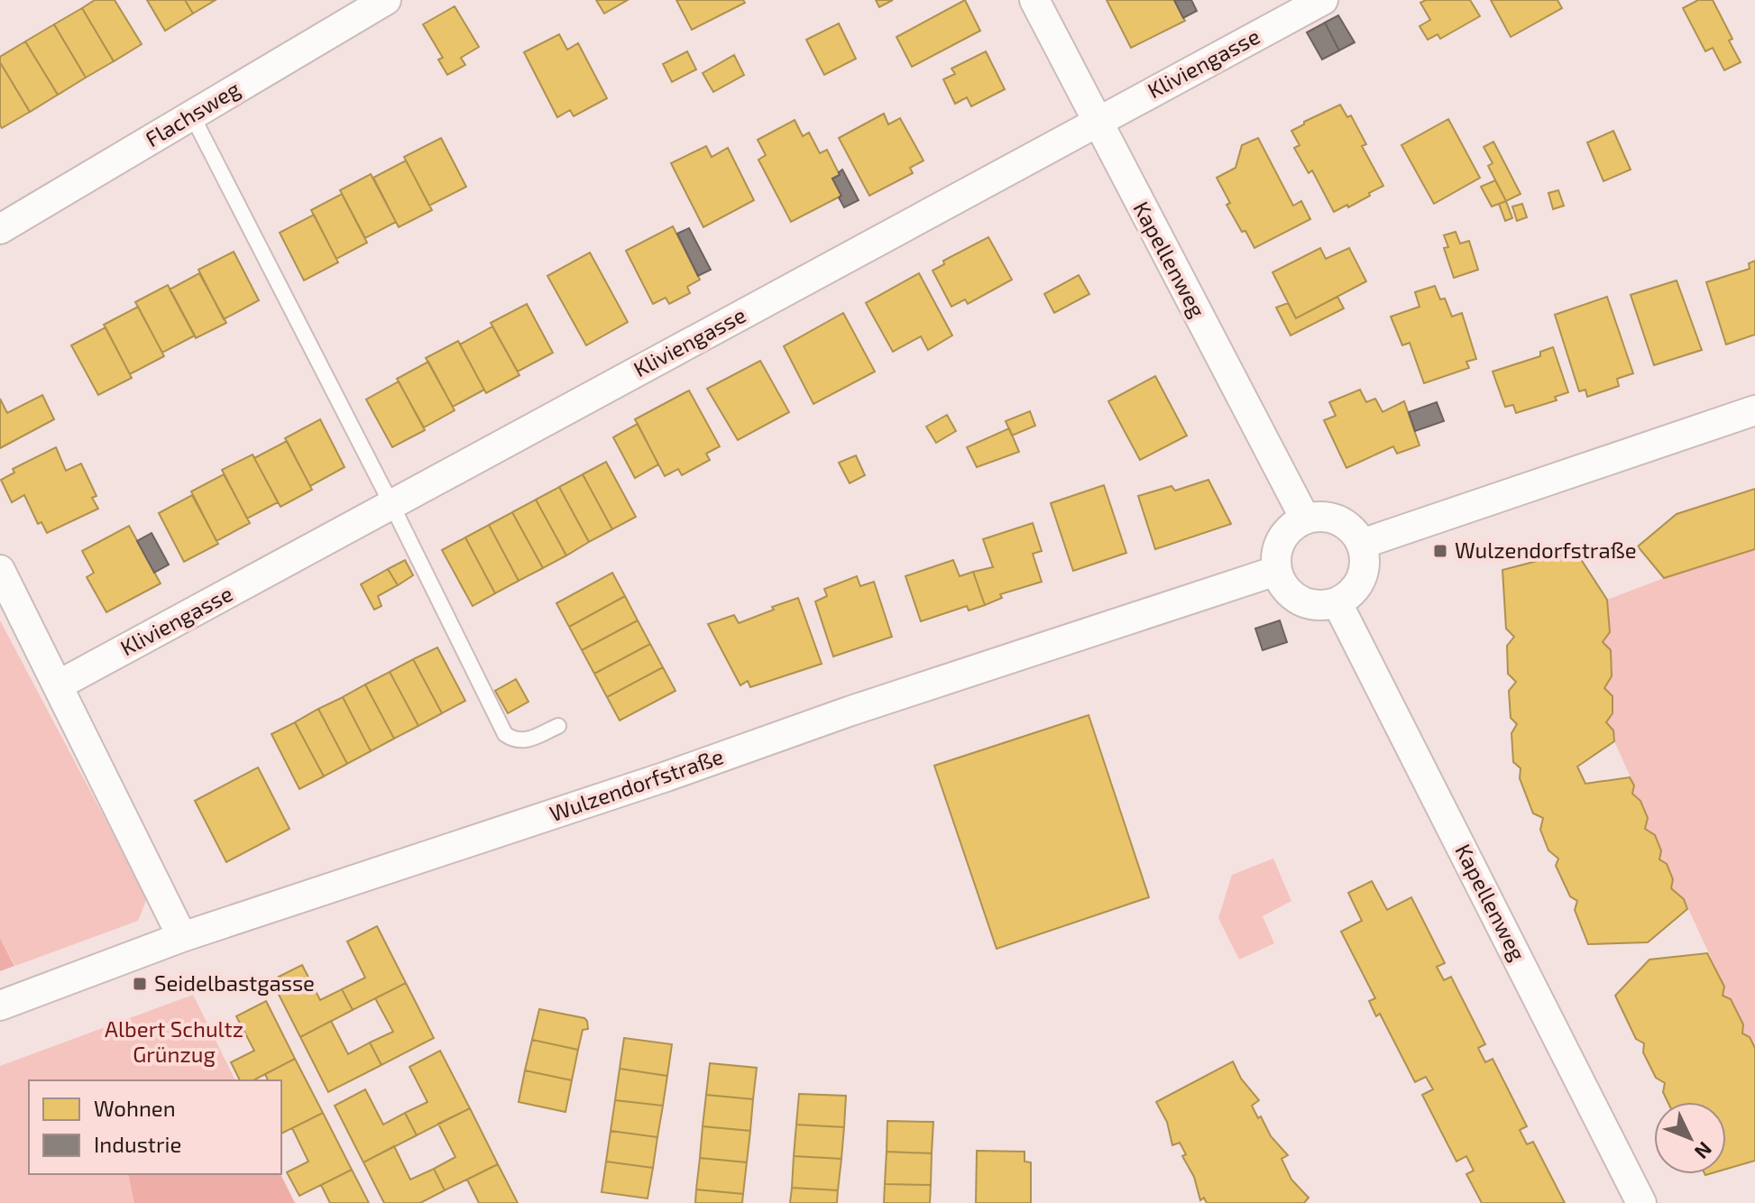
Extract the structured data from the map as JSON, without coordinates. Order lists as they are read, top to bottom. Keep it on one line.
{"streets":{"street":["Kliviengasse","Flachsweg","Kapellenweg","Wulzendorfstraße"]},"crossings":[["Kliviengasse","Kapellenweg"],["Kapellenweg","Wulzendorfstraße"]],"parks":["Albert Schultz Grünzug"],"places":{"transit":["Wulzendorfstraße","Seidelbastgasse"]},"legend":["Wohnen","Industrie"],"north":"bottom right"}
